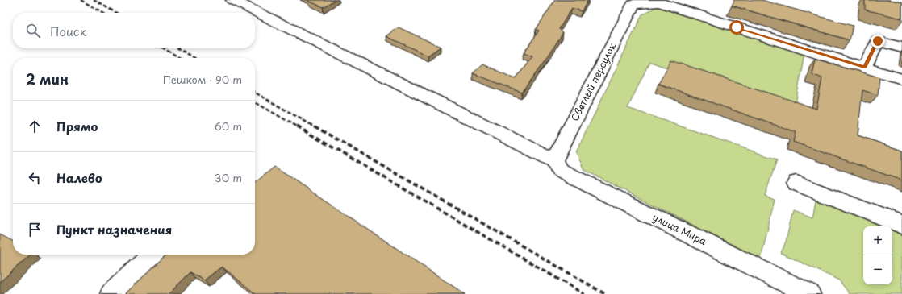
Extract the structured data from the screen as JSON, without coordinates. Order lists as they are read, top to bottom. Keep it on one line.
{"streets":{"street":["Светлый переулок","улица Мира"]},"crossings":[["Светлый переулок","улица Мира"]],"page":{"search":"Поиск","heading":["2 мин","Пешком · 90 m"],"list":[["Прямо","60 m"],["Налево","30 m"],"Пункт назначения"],"map_buttons":["+","−"]}}
